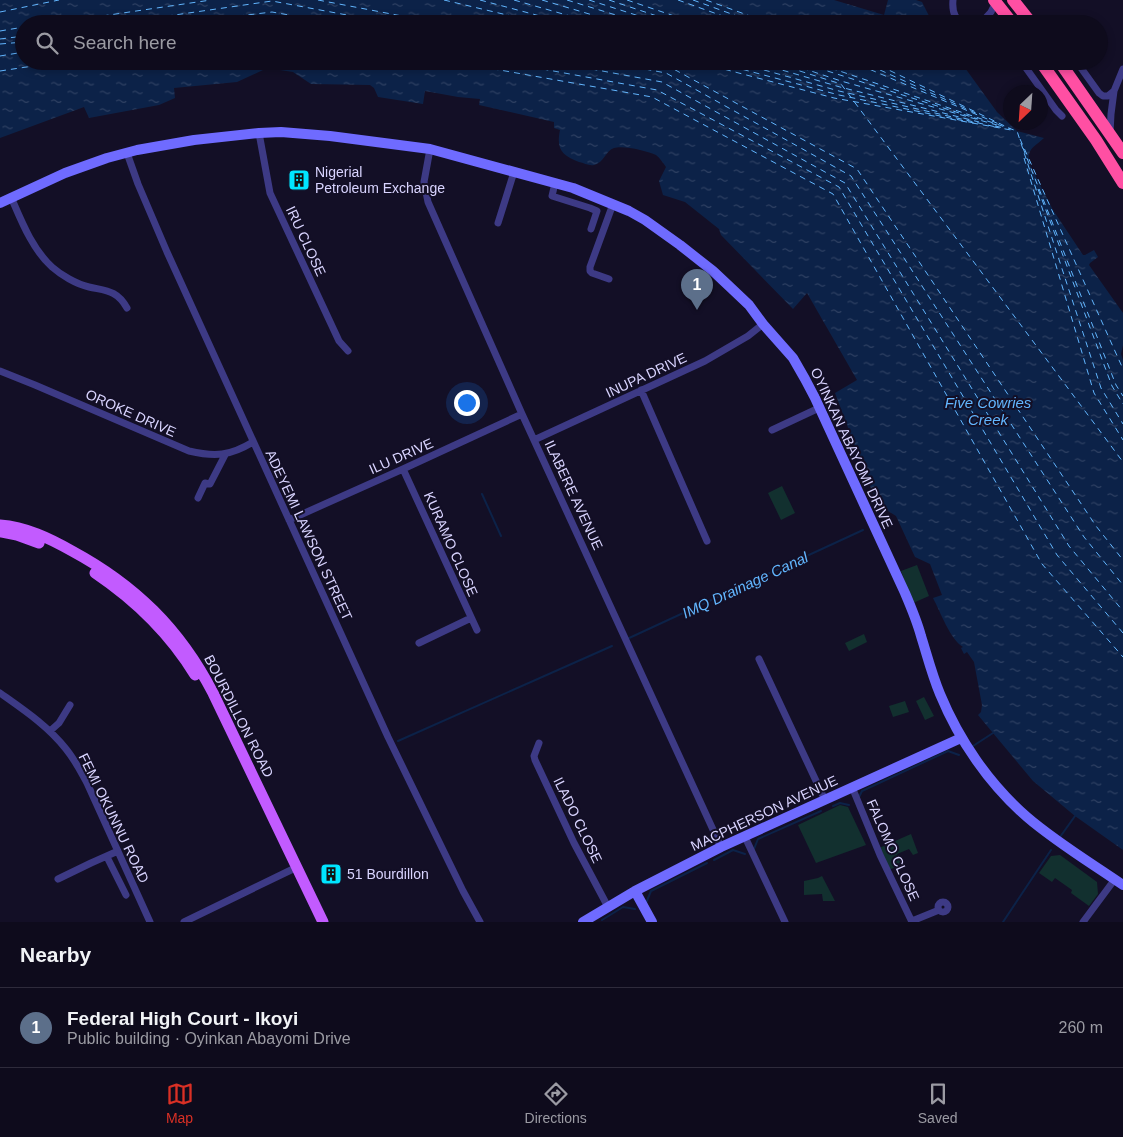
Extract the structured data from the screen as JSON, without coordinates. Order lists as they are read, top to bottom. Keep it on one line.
{"streets":{"main road":["BOURDILLON ROAD"],"street":["IRU CLOSE","INUPA DRIVE","OROKE DRIVE","OYINKAN ABAYOMI DRIVE","ILU DRIVE","ILABERE AVENUE","ADEYEMI LAWSON STREET","KURAMO CLOSE","MACPHERSON AVENUE","FEMI OKUNNU ROAD","ILADO CLOSE","FALOMO CLOSE"]},"crossings":[["IRU CLOSE","OYINKAN ABAYOMI DRIVE"],["INUPA DRIVE","OYINKAN ABAYOMI DRIVE"],["INUPA DRIVE","ILABERE AVENUE"],["OROKE DRIVE","ADEYEMI LAWSON STREET"],["OYINKAN ABAYOMI DRIVE","ILABERE AVENUE"],["OYINKAN ABAYOMI DRIVE","ADEYEMI LAWSON STREET"],["OYINKAN ABAYOMI DRIVE","MACPHERSON AVENUE"],["ILU DRIVE","ILABERE AVENUE"],["ILU DRIVE","ADEYEMI LAWSON STREET"],["ILU DRIVE","KURAMO CLOSE"],["ILABERE AVENUE","MACPHERSON AVENUE"],["MACPHERSON AVENUE","ILADO CLOSE"],["MACPHERSON AVENUE","FALOMO CLOSE"]],"water":["Five Cowries Creek","IMQ Drainage Canal"],"places":{"building":["Nigerial Petroleum Exchange","51 Bourdillon"]},"north":"bottom left","page":{"search":"Search here","pins":"1","heading":"Nearby","list":[{"mark":"1","name":"Federal High Court - Ikoyi","note":"Public building · Oyinkan Abayomi Drive","value":"260 m"}],"nav":["Map","Directions","Saved"]}}
